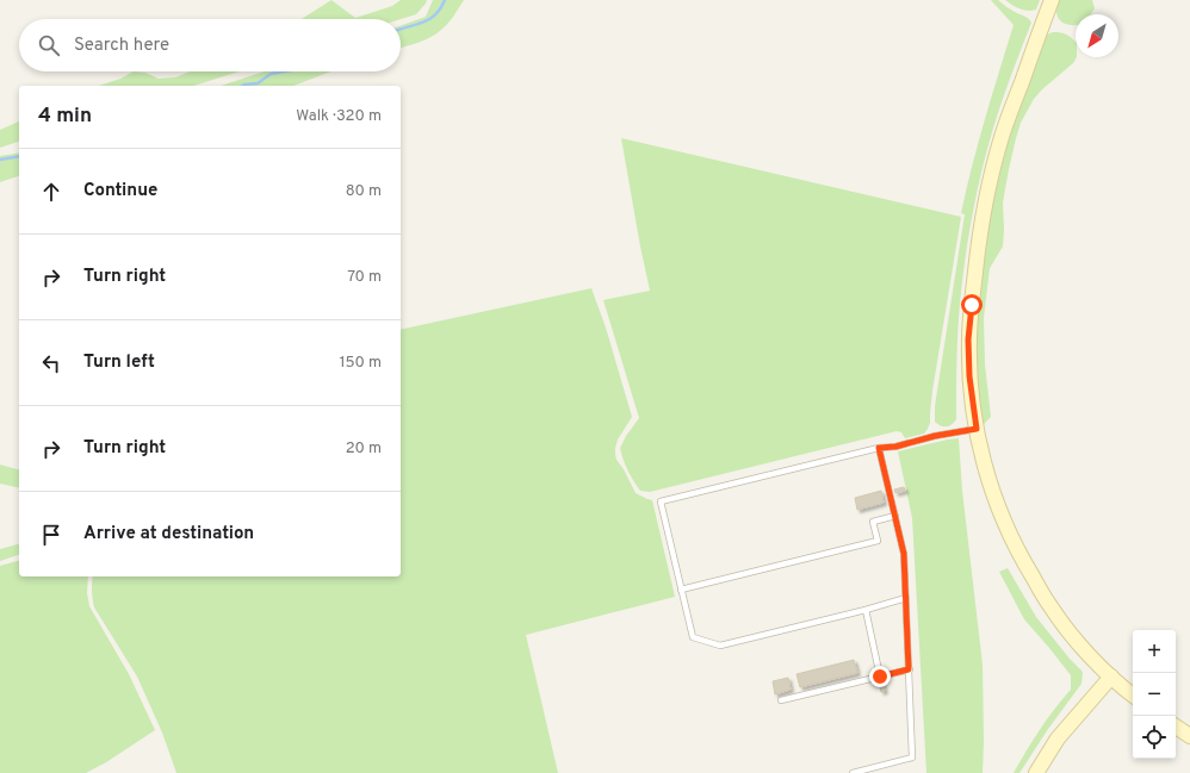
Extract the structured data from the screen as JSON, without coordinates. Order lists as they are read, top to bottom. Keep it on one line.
{"north":"bottom left","page":{"search":"Search here","heading":["4 min","Walk · 320 m"],"list":[["Continue","80 m"],["Turn right","70 m"],["Turn left","150 m"],["Turn right","20 m"],"Arrive at destination"],"map_buttons":["+","−"]}}
